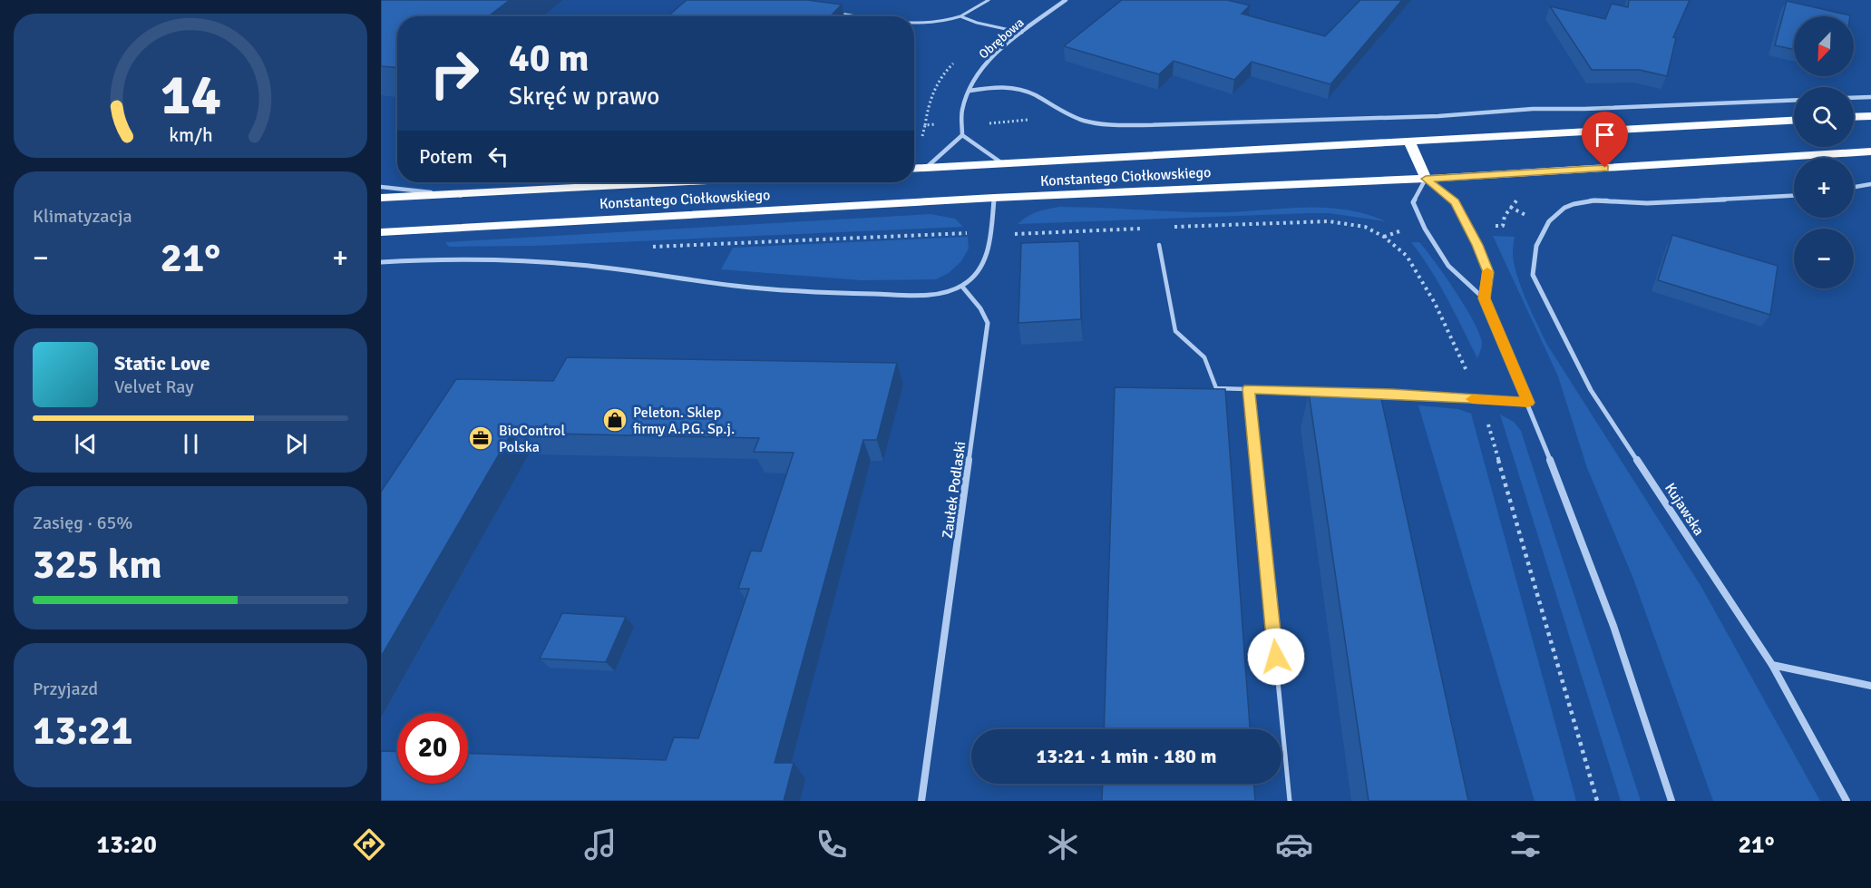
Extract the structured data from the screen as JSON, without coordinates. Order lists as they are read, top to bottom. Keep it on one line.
{"streets":{"highway":["Konstantego Ciołkowskiego"],"street":["Obrębowa","Zaułek Podlaski","Kujawska"]},"places":{"shop":["Peleton. Sklep firmy A.P.G. Sp.j."],"office":["BioControl Polska"]},"north":"bottom left","page":{"map_buttons":["+","−"],"turn":["40 m","Skręć w prawo"],"then":"Potem","tile":["Klimatyzacja",["Zasięg · 65%","325 km"],["Przyjazd","13:21"]],"heat":["−","21°","+"],"song":["Static Love","Velvet Ray"],"limit":"20","trip":"13:21 · 1 min · 180 m","tabs":["13:20","21°"],"gauge":["14","km/h"]}}
